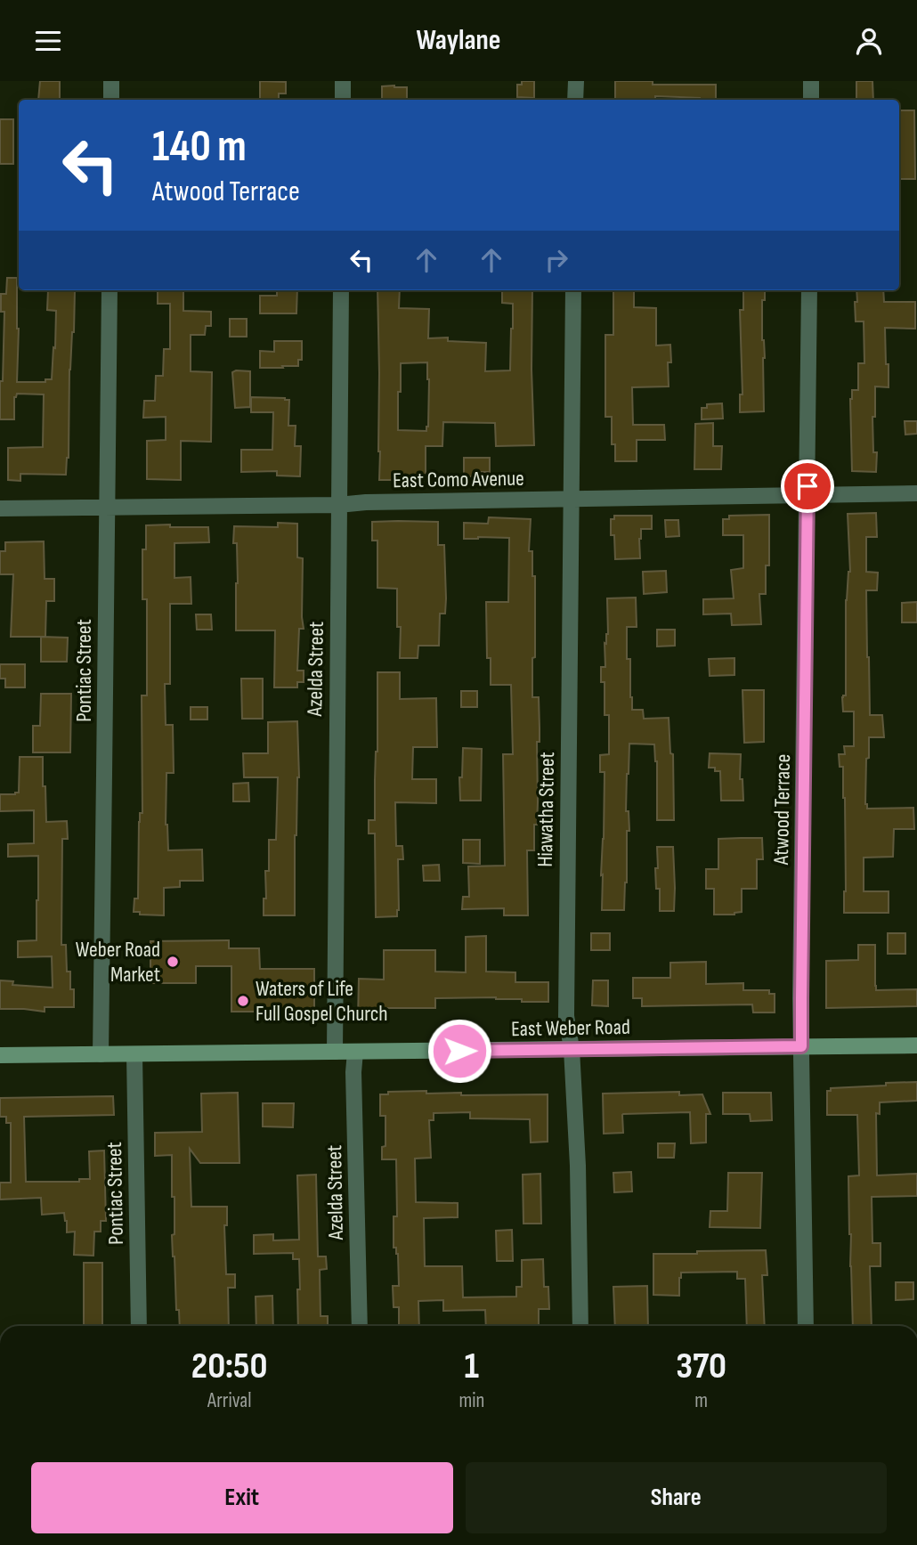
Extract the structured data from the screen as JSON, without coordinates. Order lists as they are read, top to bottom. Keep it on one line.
{"streets":{"street":["East Como Avenue","Azelda Street","Pontiac Street","Hiawatha Street","Atwood Terrace","East Weber Road"]},"crossings":[["East Como Avenue","Azelda Street"],["East Como Avenue","Pontiac Street"],["East Como Avenue","Hiawatha Street"],["East Como Avenue","Atwood Terrace"],["Azelda Street","East Weber Road"],["Pontiac Street","East Weber Road"],["Hiawatha Street","East Weber Road"],["Atwood Terrace","East Weber Road"]],"places":["Weber Road Market","Waters of Life Full Gospel Church"],"page":{"header":"Waylane","turn":["140 m","Atwood Terrace"],"eta":["20:50","Arrival","1","min","370","m"],"buttons":["Exit","Share"]}}
